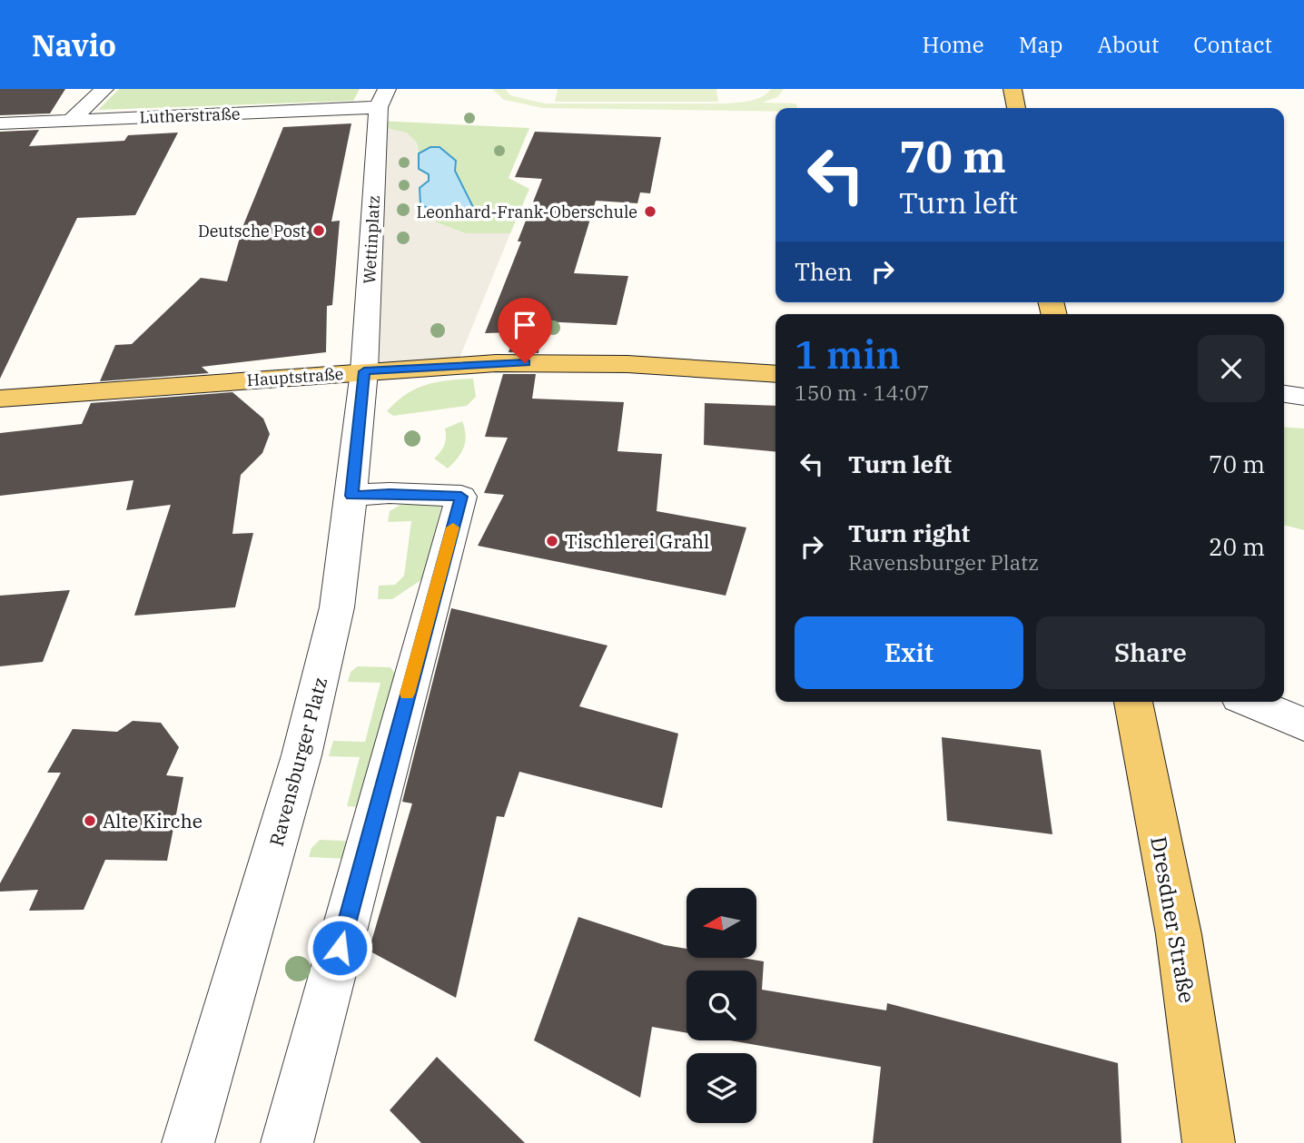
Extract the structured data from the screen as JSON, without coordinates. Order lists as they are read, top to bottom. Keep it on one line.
{"streets":{"main road":["Hauptstraße","Dresdner Straße"],"street":["Lutherstraße","Wettinplatz","Ravensburger Platz"]},"crossings":[["Lutherstraße","Wettinplatz"],["Wettinplatz","Hauptstraße"],["Wettinplatz","Ravensburger Platz"],["Hauptstraße","Ravensburger Platz"]],"places":["Leonhard-Frank-Oberschule","Deutsche Post","Tischlerei Grahl","Alte Kirche"],"north":"left","page":{"header":"Navio","nav":["Home","Map","About","Contact"],"turn":["70 m","Turn left"],"then":"Then","heading":["1 min","150 m · 14:07"],"list":[{"name":"Turn left","value":"70 m"},{"name":"Turn right","note":"Ravensburger Platz","value":"20 m"}],"buttons":["Exit","Share"]}}
